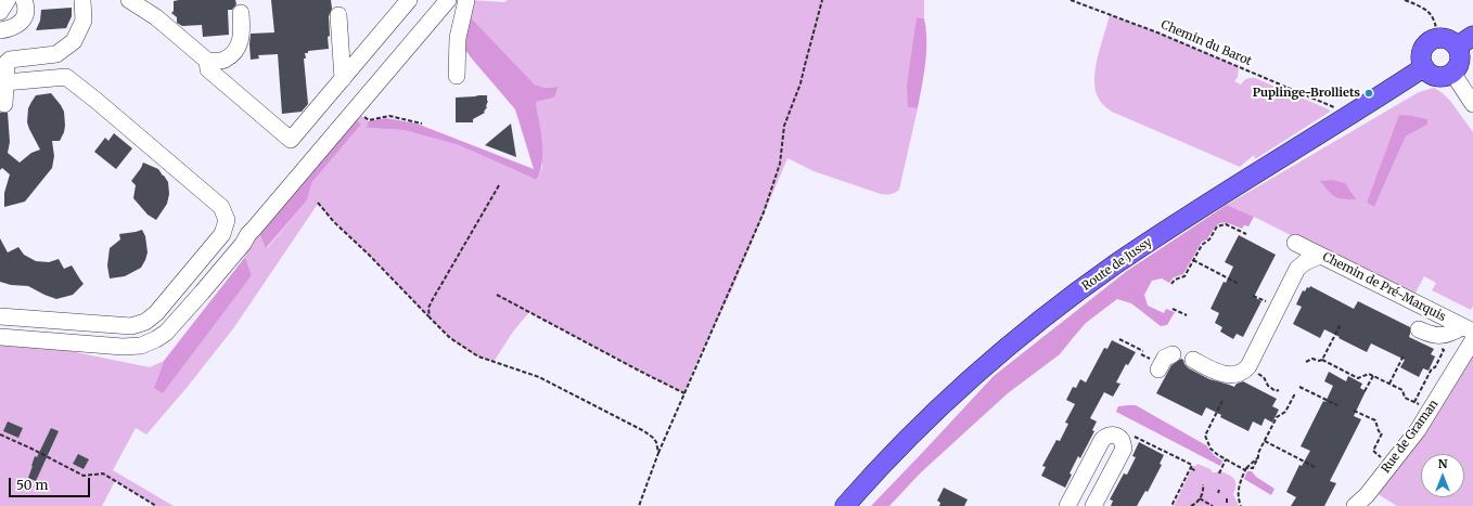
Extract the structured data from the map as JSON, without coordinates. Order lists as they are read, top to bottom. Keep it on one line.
{"streets":{"main road":["Route de Jussy"],"street":["Chemin de Pré-Marquis","Rue de Graman"],"path":["Chemin du Barot"]},"places":["Puplinge-Brolliets"],"scale_bar":"50 m","north":"top"}
